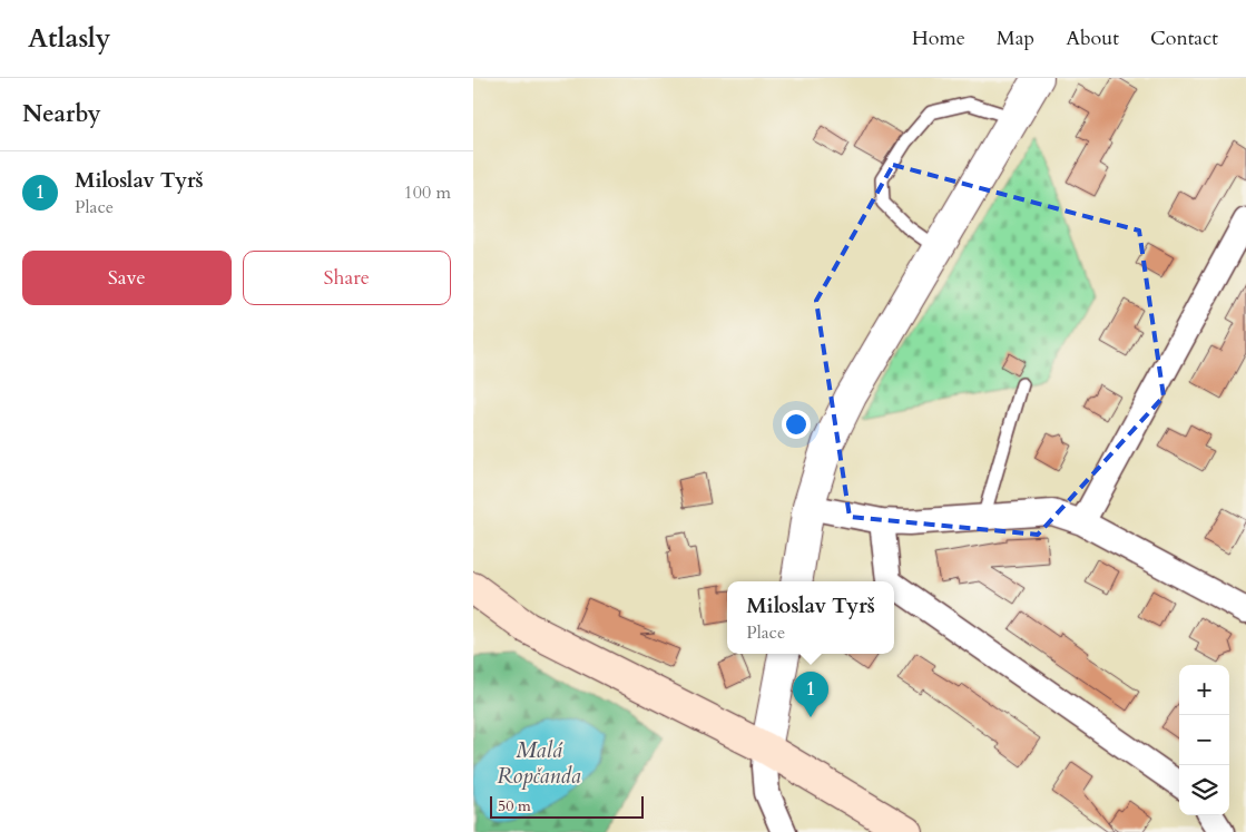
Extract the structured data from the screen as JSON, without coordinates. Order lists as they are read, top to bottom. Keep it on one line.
{"water":["Malá Ropčanda"],"scale_bar":"50 m","page":{"header":"Atlasly","nav":["Home","Map","About","Contact"],"heading":"Nearby","list":[{"mark":"1","name":"Miloslav Tyrš","note":"Place","value":"100 m"}],"buttons":["Save","Share"],"popup":["Miloslav Tyrš","Place"],"map_buttons":["+","−"],"pins":"1","scale":"50 m"}}
